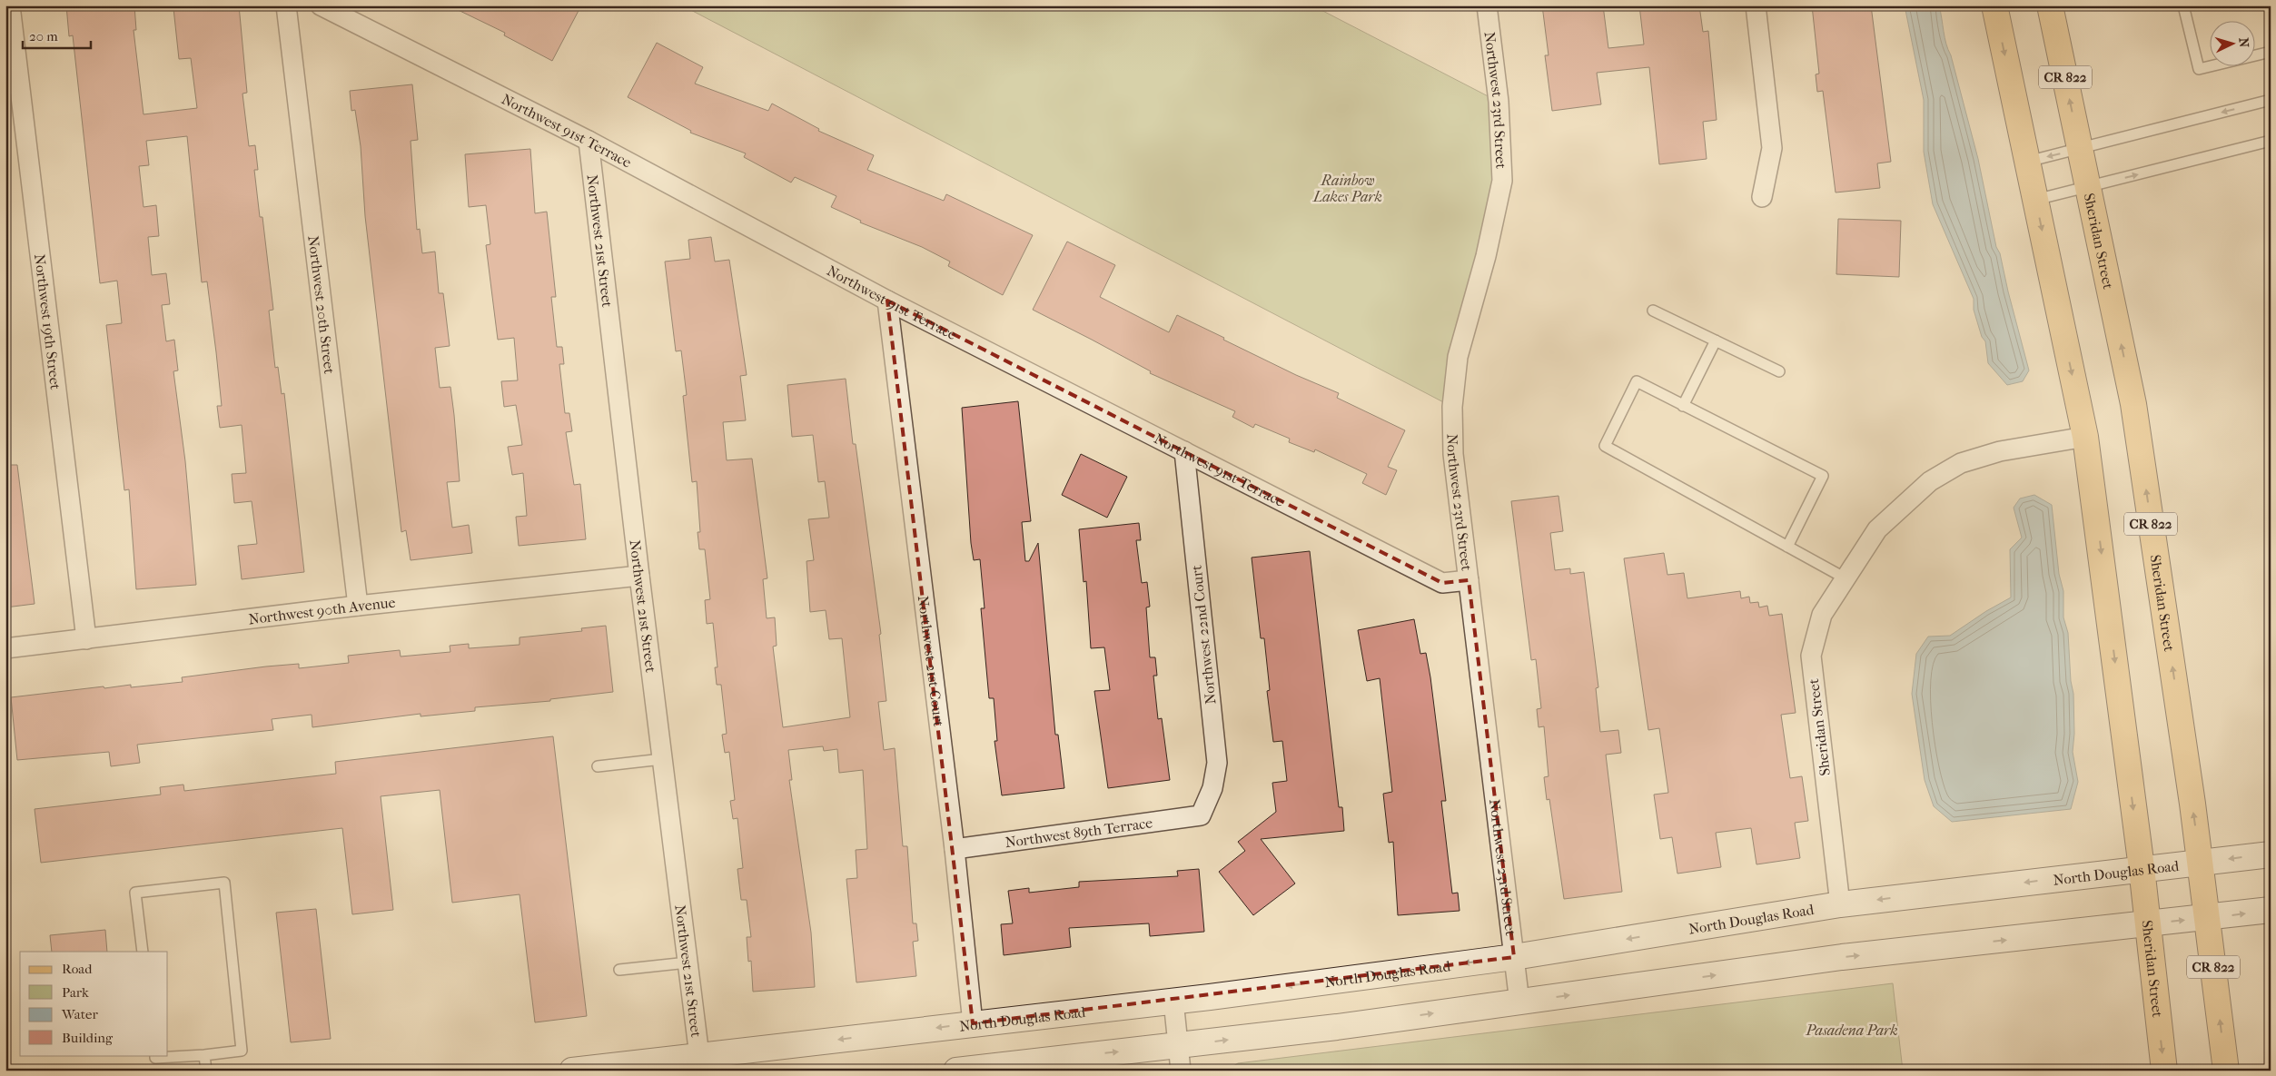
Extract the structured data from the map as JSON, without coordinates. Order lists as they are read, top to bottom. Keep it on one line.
{"streets":{"main road":["CR 822","Sheridan Street","North Douglas Road"],"street":["Northwest 23rd Street","Northwest 91st Terrace","Northwest 21st Street","Northwest 20th Street","Northwest 19th Street","Northwest 90th Avenue","Northwest 22nd Court","Northwest 21st Court","Northwest 89th Terrace"]},"crossings":[["Northwest 23rd Street","Northwest 91st Terrace"],["Northwest 23rd Street","North Douglas Road"],["Northwest 91st Terrace","Northwest 21st Street"],["Northwest 91st Terrace","Northwest 22nd Court"],["Northwest 91st Terrace","Northwest 21st Court"],["Northwest 21st Street","Northwest 90th Avenue"],["Northwest 21st Street","North Douglas Road"],["Sheridan Street","North Douglas Road"],["Northwest 20th Street","Northwest 90th Avenue"],["Northwest 19th Street","Northwest 90th Avenue"],["Northwest 22nd Court","Northwest 89th Terrace"],["Northwest 21st Court","Northwest 89th Terrace"],["Northwest 21st Court","North Douglas Road"]],"parks":["Rainbow Lakes Park","Pasadena Park"],"legend":["Road","Park","Water","Building"],"scale_bar":"20 m","north":"right"}
